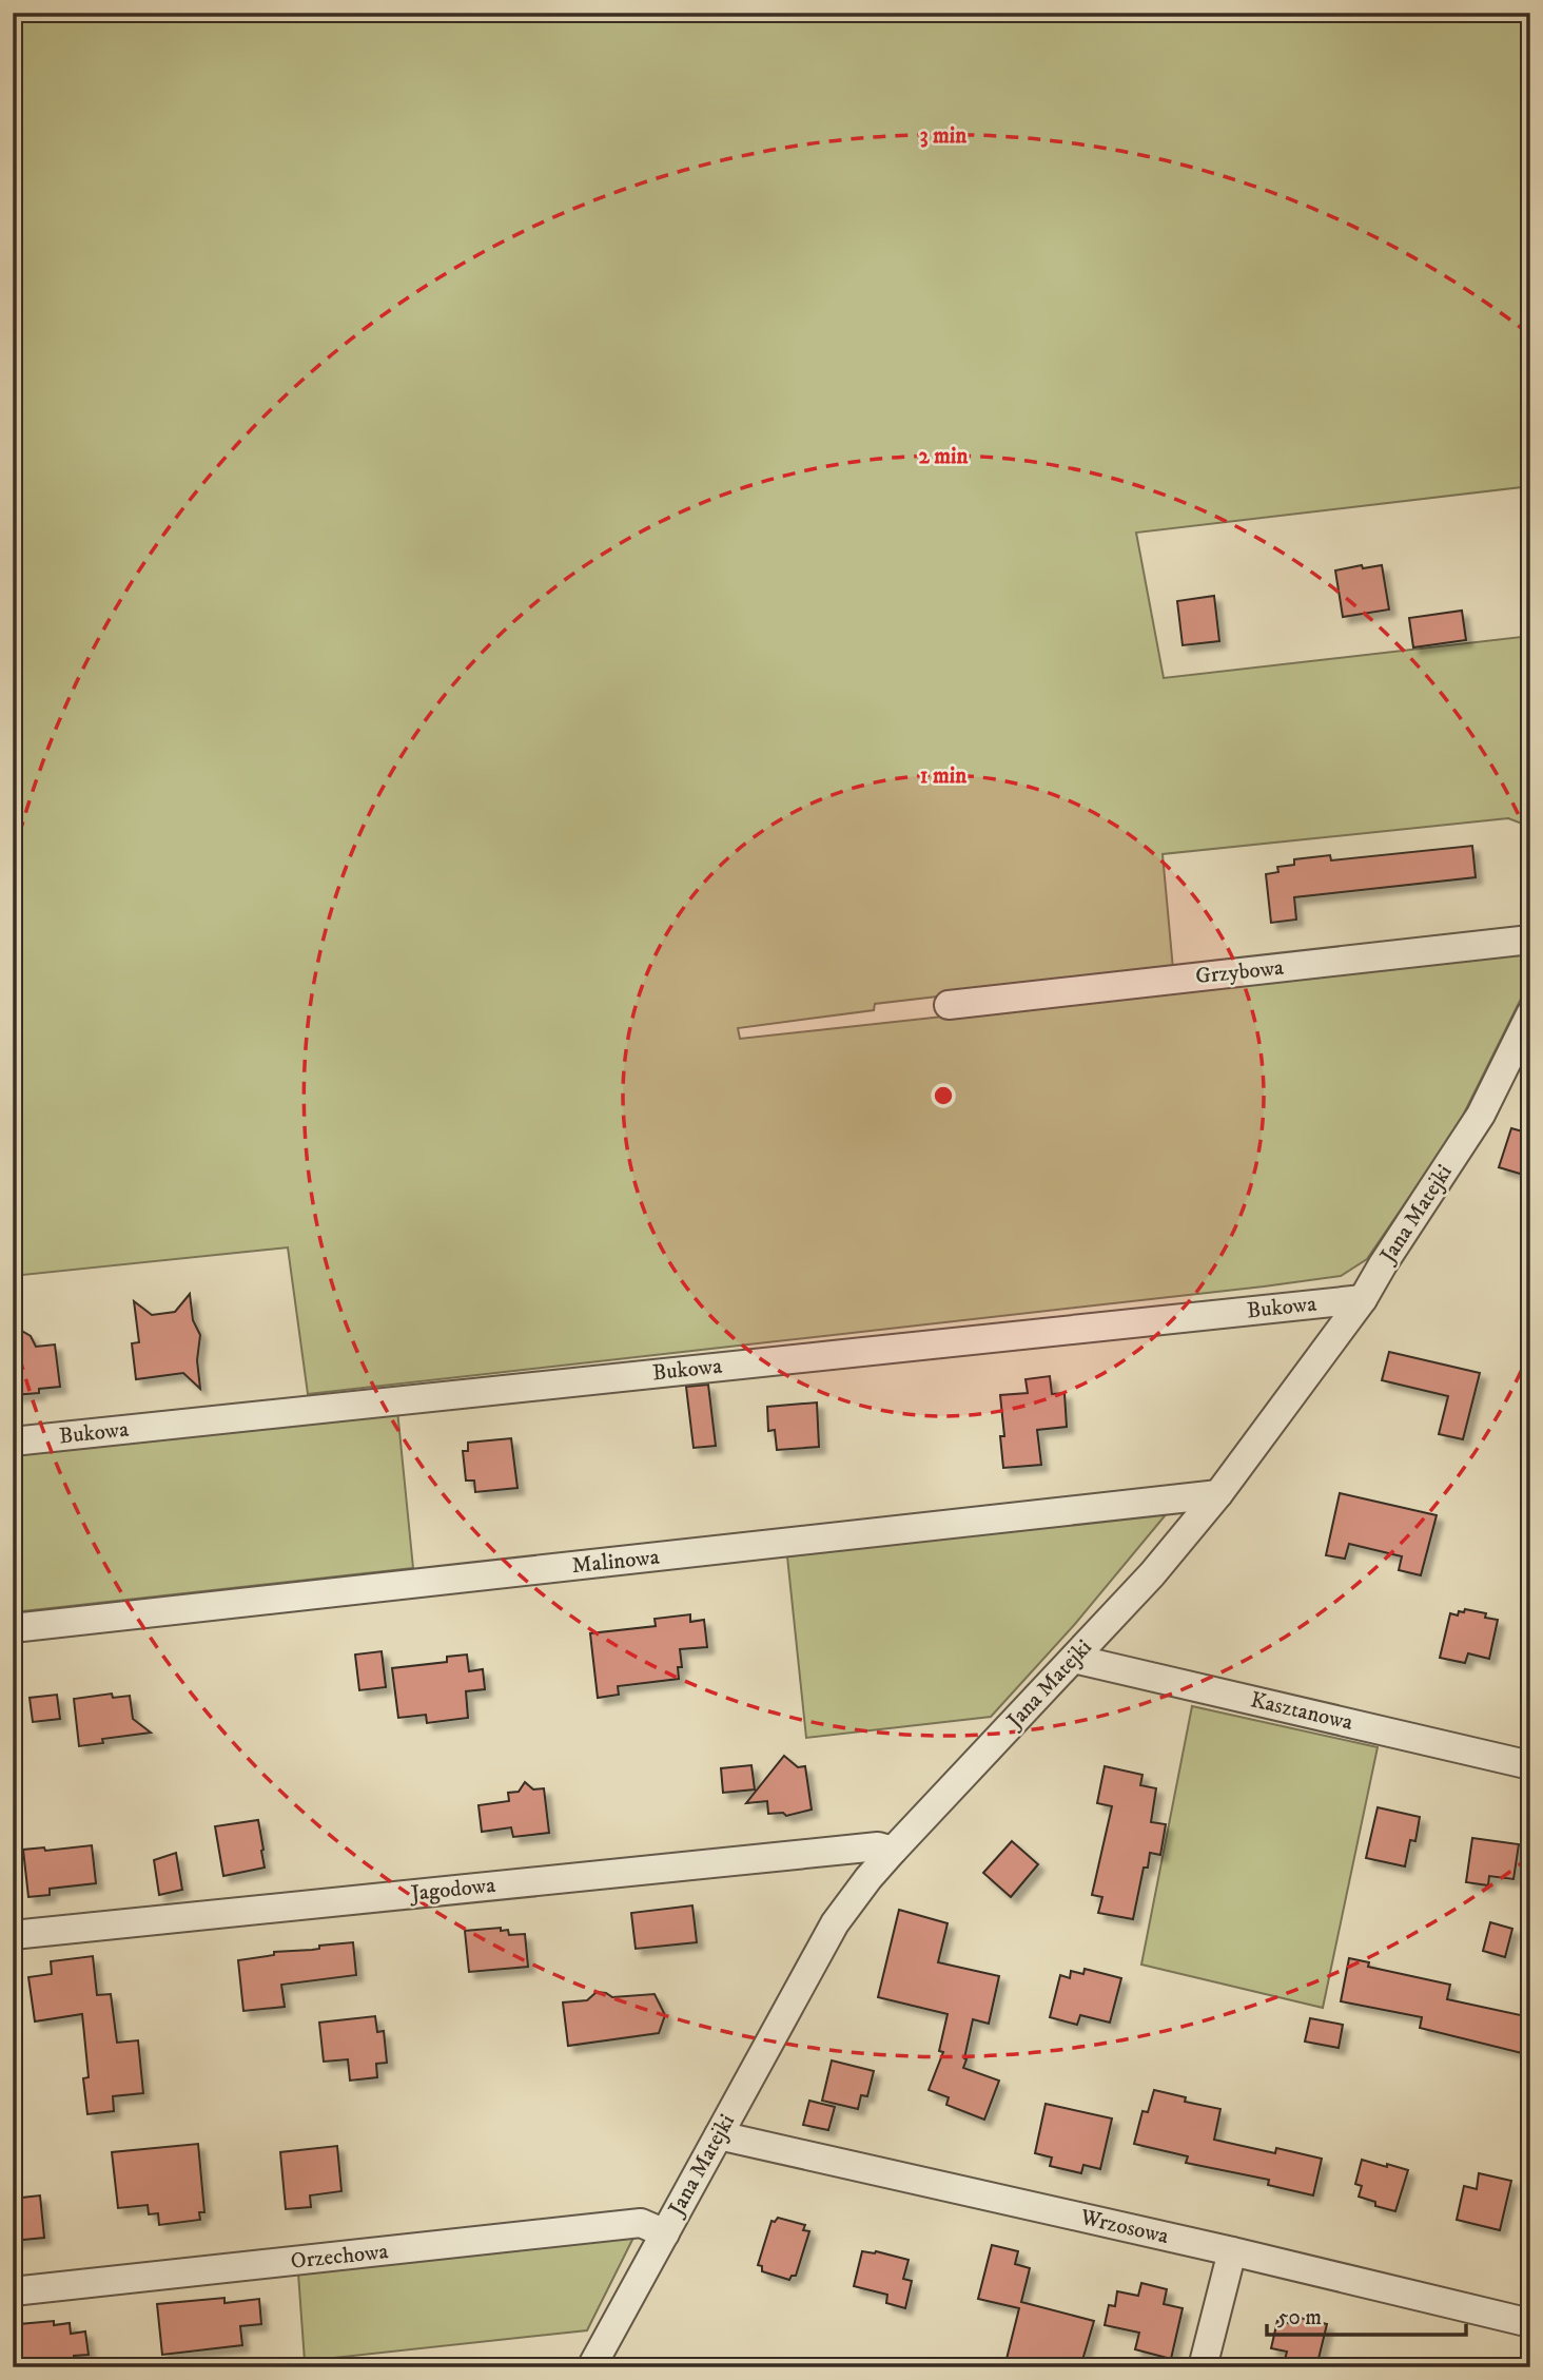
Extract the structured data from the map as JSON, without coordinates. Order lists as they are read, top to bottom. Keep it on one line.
{"streets":{"street":["Grzybowa","Jana Matejki","Bukowa","Malinowa","Kasztanowa","Jagodowa","Wrzosowa","Orzechowa"]},"crossings":[["Jana Matejki","Bukowa"],["Jana Matejki","Malinowa"],["Jana Matejki","Kasztanowa"],["Jana Matejki","Jagodowa"],["Jana Matejki","Wrzosowa"],["Jana Matejki","Orzechowa"]],"scale_bar":"50 m","rings":["3 min","2 min","1 min"]}
